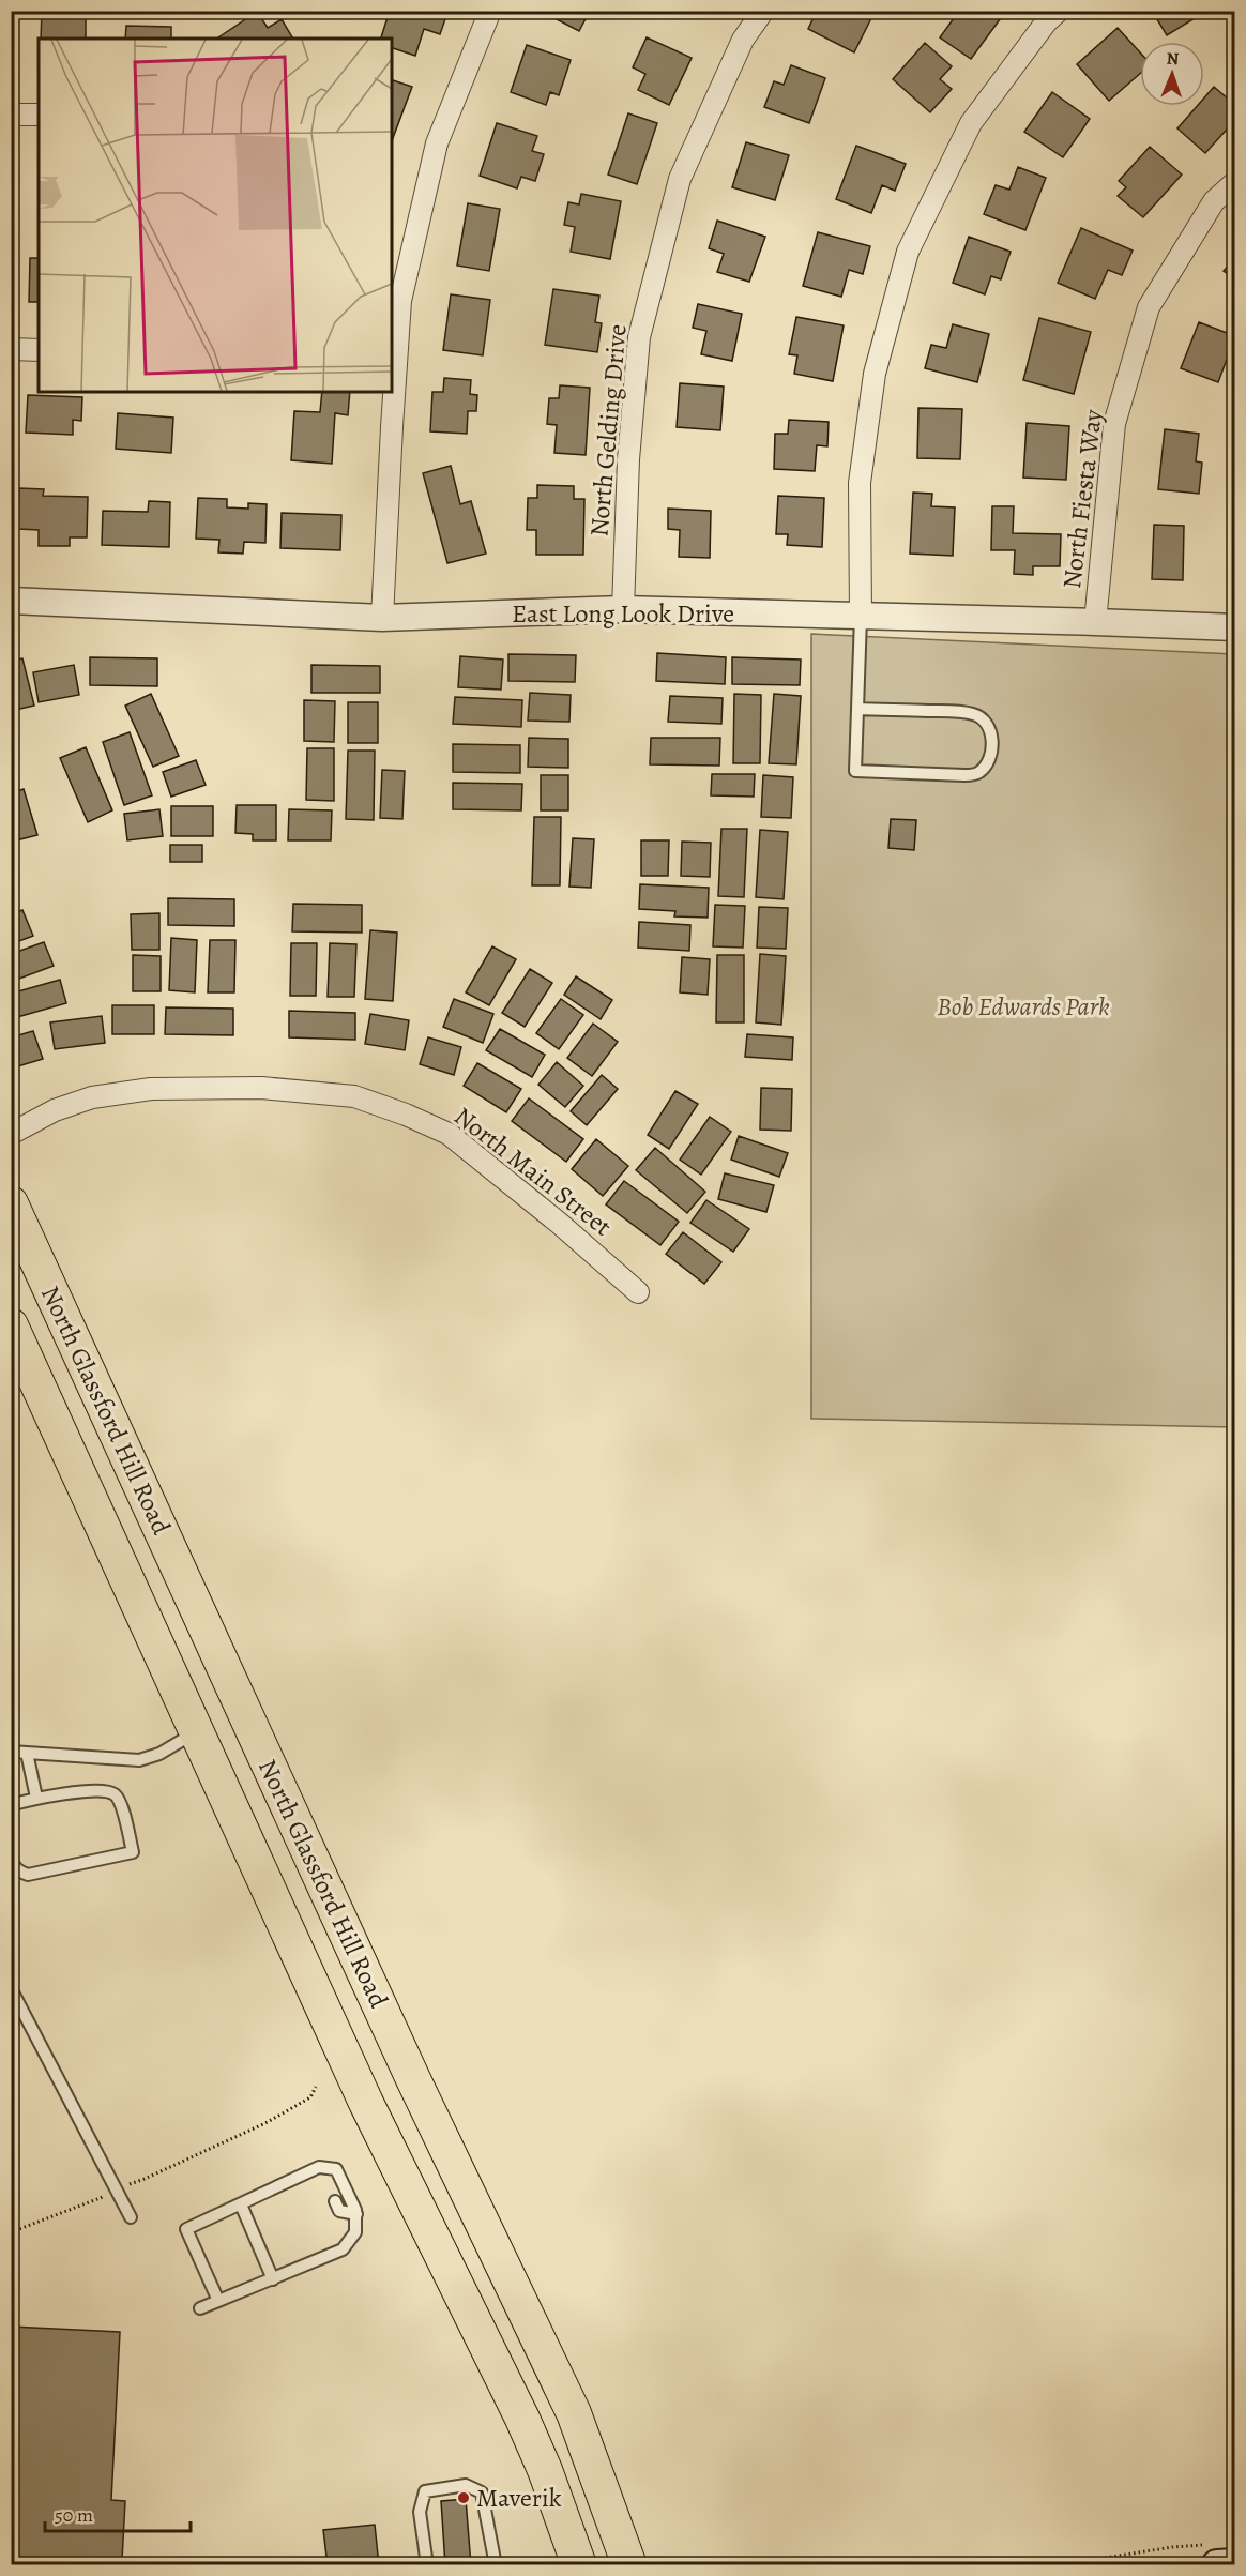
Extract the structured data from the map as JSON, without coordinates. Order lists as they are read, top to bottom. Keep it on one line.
{"streets":{"main road":["North Glassford Hill Road"],"street":["North Gelding Drive","North Fiesta Way","East Long Look Drive","North Main Street"]},"crossings":[["North Gelding Drive","East Long Look Drive"],["North Fiesta Way","East Long Look Drive"]],"parks":["Bob Edwards Park"],"places":["Maverik"],"scale_bar":"50 m","north":"top"}
